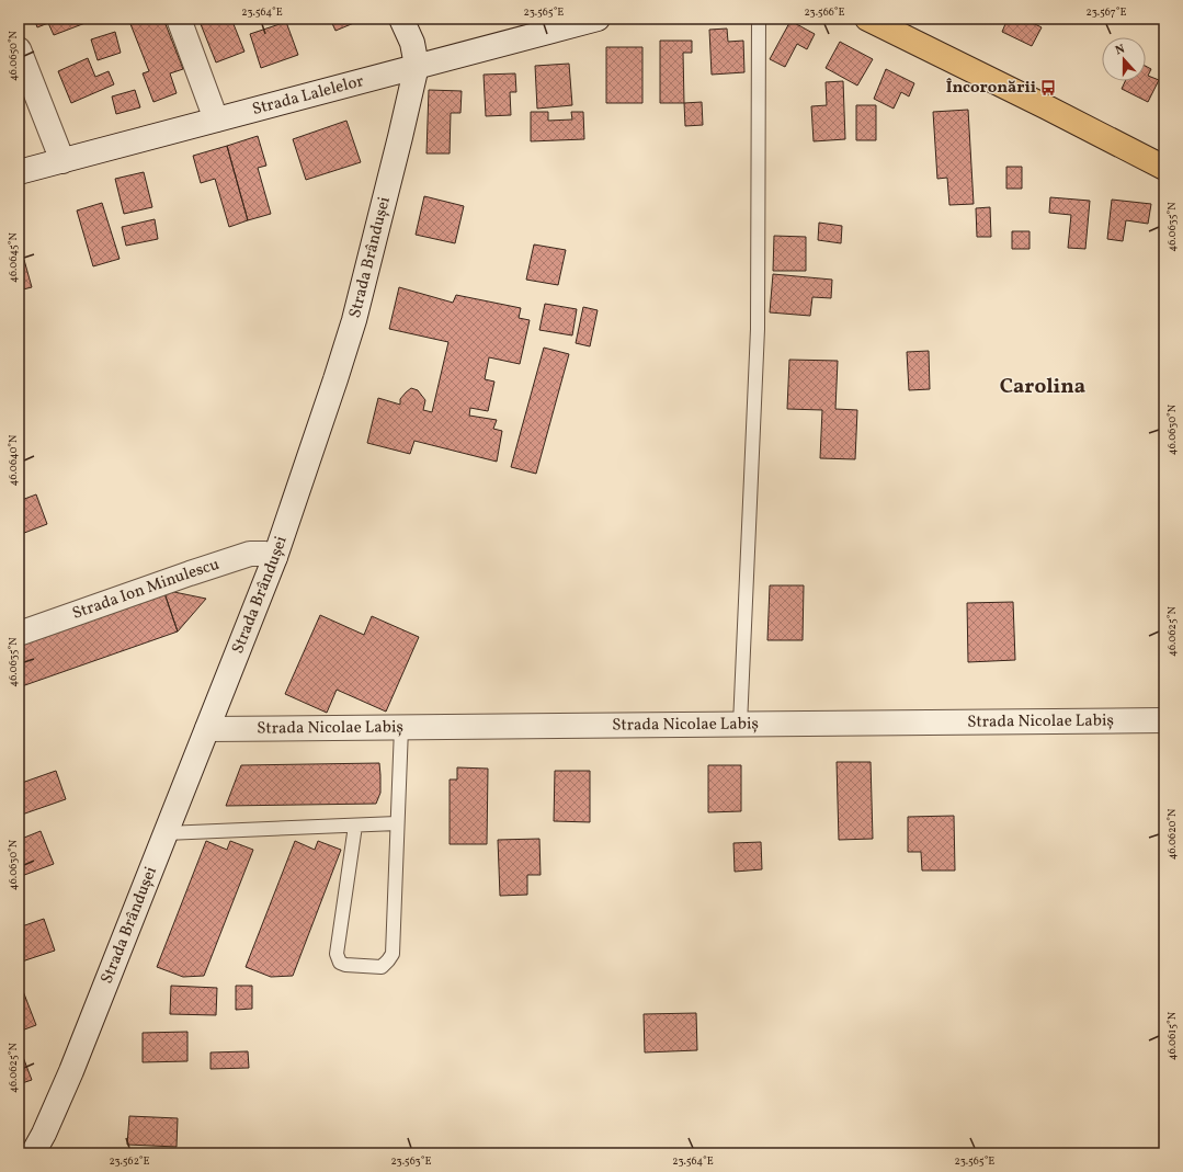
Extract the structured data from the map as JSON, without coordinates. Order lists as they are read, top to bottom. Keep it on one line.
{"streets":{"main road":["Strada Lalelelor","Strada Brândușei","Strada Ion Minulescu","Strada Nicolae Labiș"]},"crossings":[["Strada Lalelelor","Strada Brândușei"],["Strada Brândușei","Strada Ion Minulescu"],["Strada Brândușei","Strada Nicolae Labiș"]],"districts":["Carolina"],"places":{"bus stop":["Încoronării"]},"north":"top","coordinates":["23.564°E","23.565°E","23.566°E","23.567°E","46.0650°N","46.0635°N","46.0645°N","46.0630°N","46.0640°N","46.0625°N","46.0620°N","46.0615°N","23.562°E","23.563°E"]}
